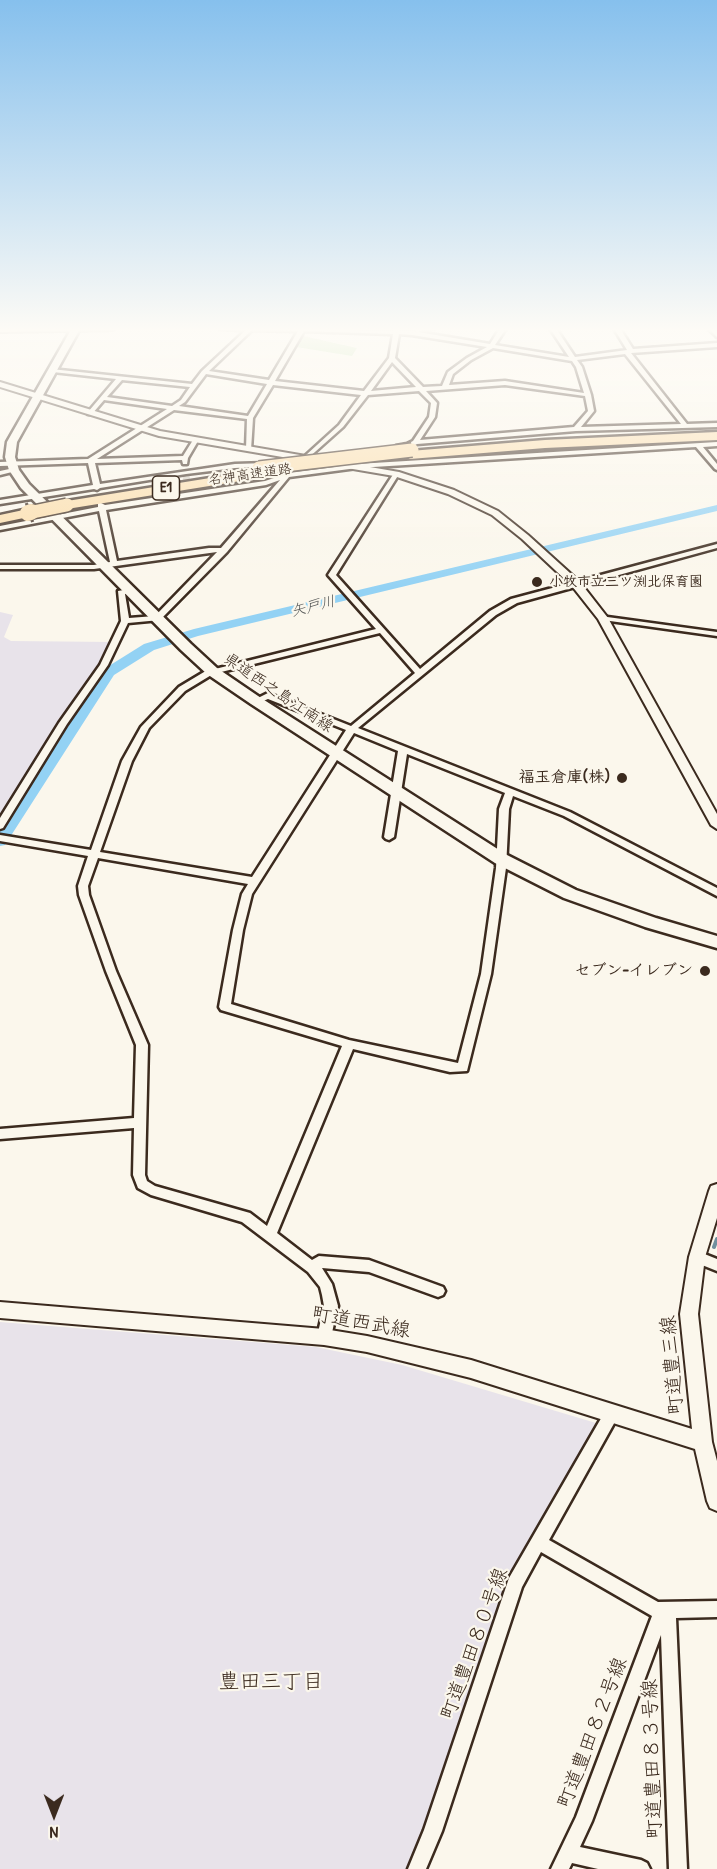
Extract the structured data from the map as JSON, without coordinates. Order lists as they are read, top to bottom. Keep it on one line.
{"streets":{"highway":["名神高速道路","E1"],"main road":["県道西之島江南線"],"street":["町道西武線","町道豊三線","町道豊田８０号線","町道豊田８２号線","町道豊田８３号線"]},"crossings":[["名神高速道路","県道西之島江南線"],["町道西武線","町道豊三線"],["町道西武線","町道豊田８０号線"],["町道豊田８２号線","町道豊田８３号線"]],"districts":["豊田三丁目"],"water":["矢戸川"],"places":["小牧市立三ツ渕北保育園","福玉倉庫(株)","セブン-イレブン"],"north":"bottom"}
